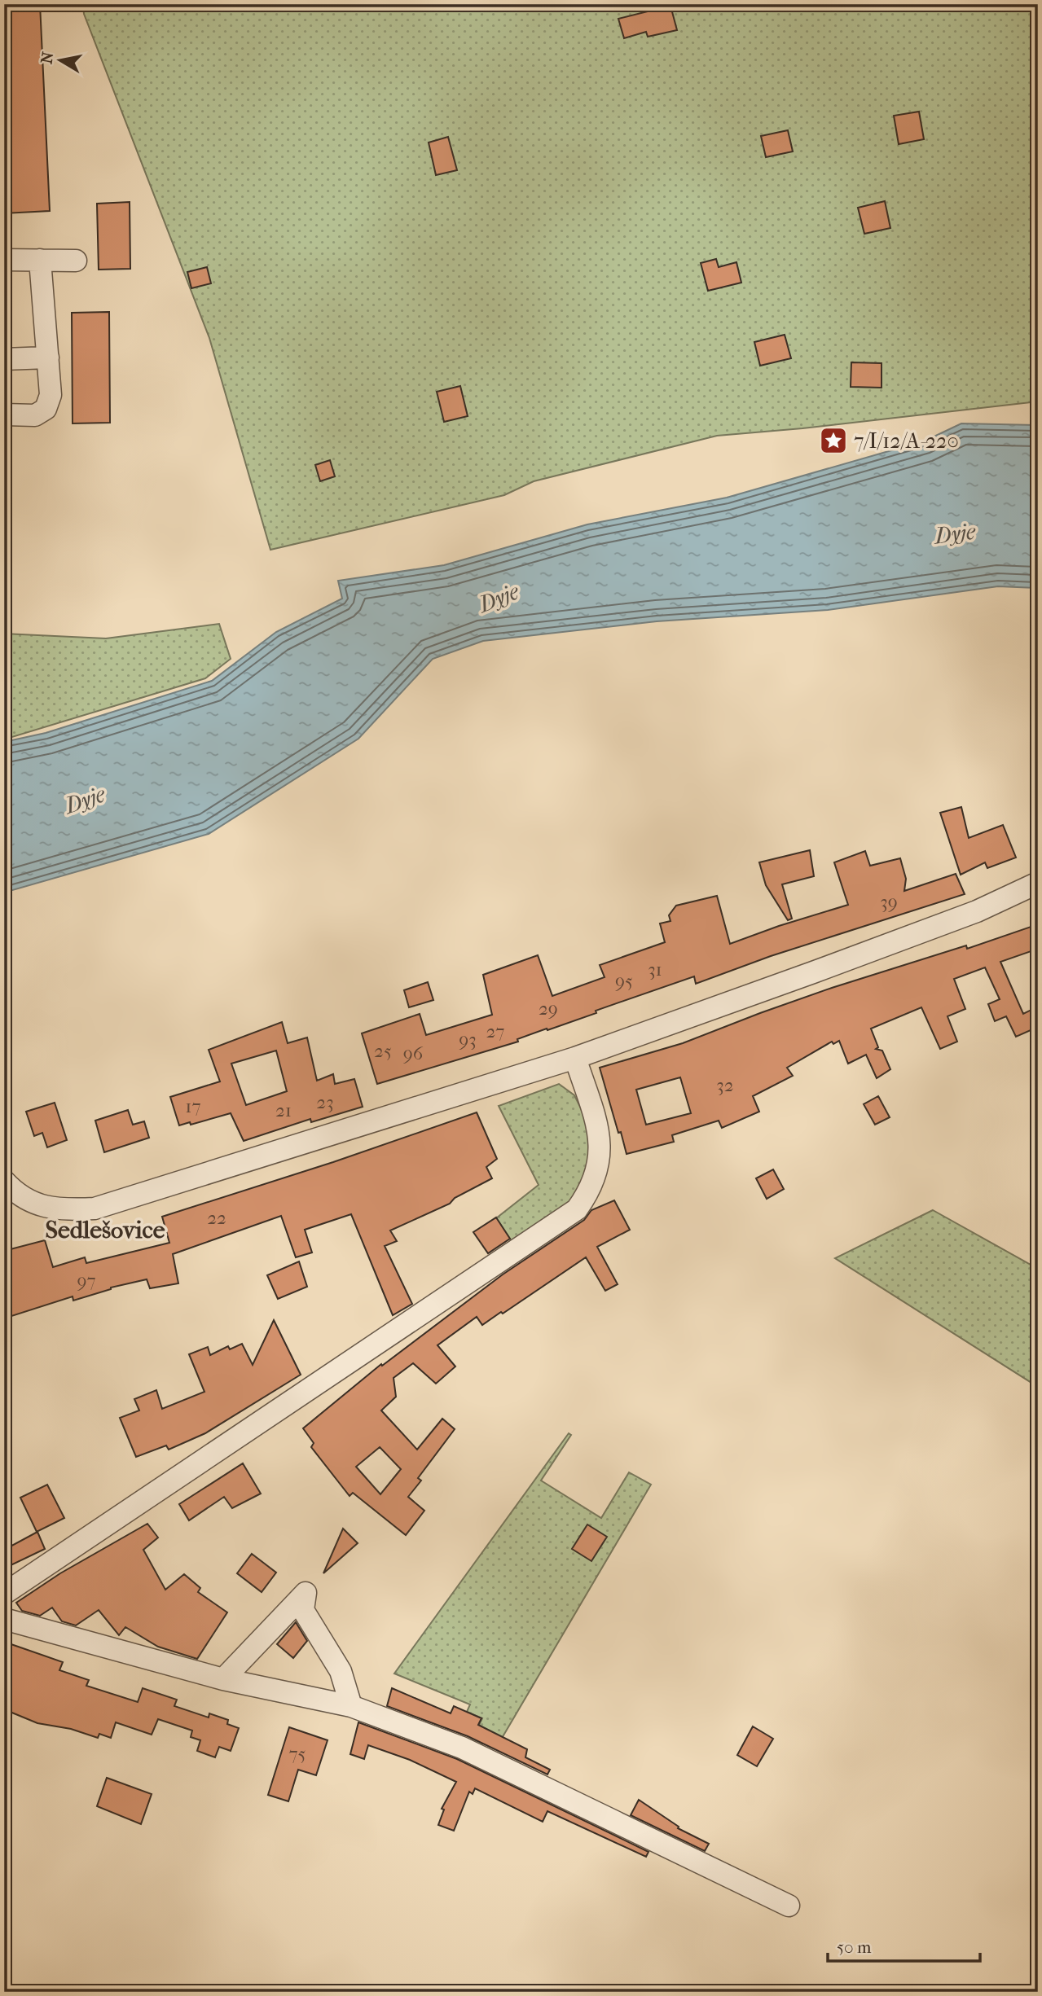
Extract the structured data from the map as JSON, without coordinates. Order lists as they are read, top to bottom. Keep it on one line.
{"districts":["Sedlešovice"],"water":["Dyje"],"places":{"place":["7/I/12/A-220"]},"house_numbers":["39","31","95","29","27","93","25","96","32","23","17","21","22","97","75"],"scale_bar":"50 m","north":"left"}
